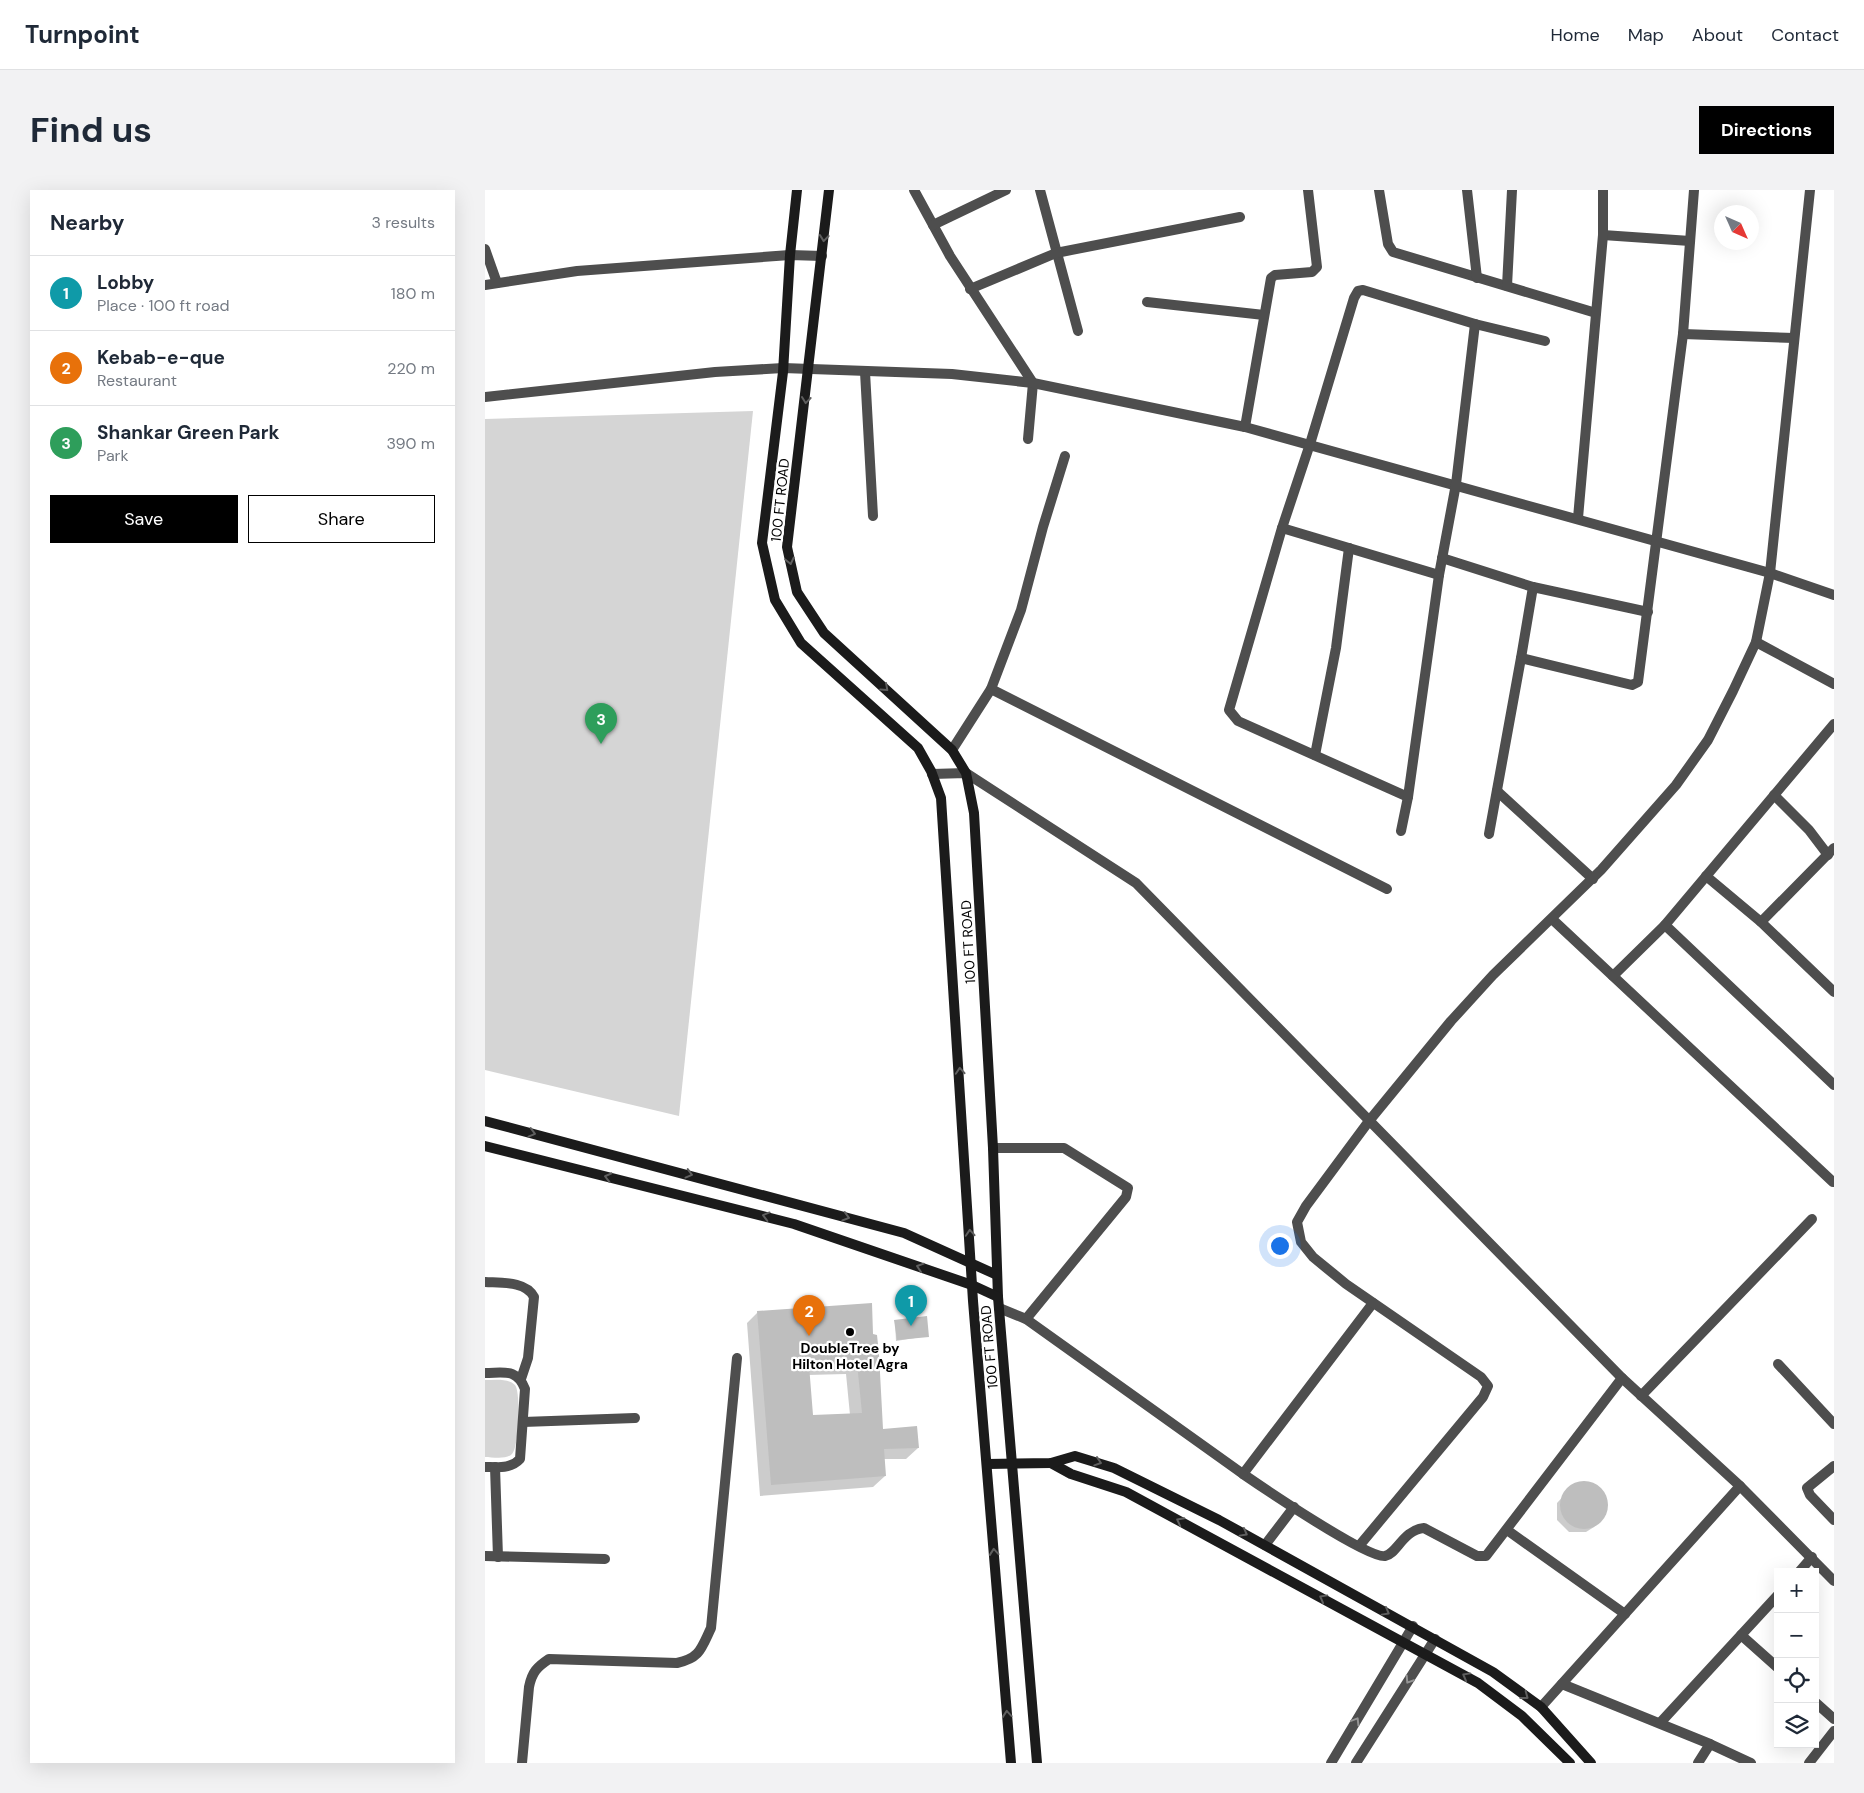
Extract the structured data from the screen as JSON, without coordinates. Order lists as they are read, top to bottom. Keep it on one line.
{"streets":{"main road":["100 FT ROAD"]},"places":["DoubleTree by Hilton Hotel Agra"],"north":"bottom right","page":{"header":"Turnpoint","nav":["Home","Map","About","Contact"],"buttons":["Directions",["Save","Share"]],"title":"Find us","heading":["Nearby","3 results"],"list":[{"mark":"1","name":"Lobby","note":"Place · 100 ft road","value":"180 m"},{"mark":"2","name":"Kebab-e-que","note":"Restaurant","value":"220 m"},{"mark":"3","name":"Shankar Green Park","note":"Park","value":"390 m"}],"pins":["3","1","2"],"map_buttons":["+","−"]}}
